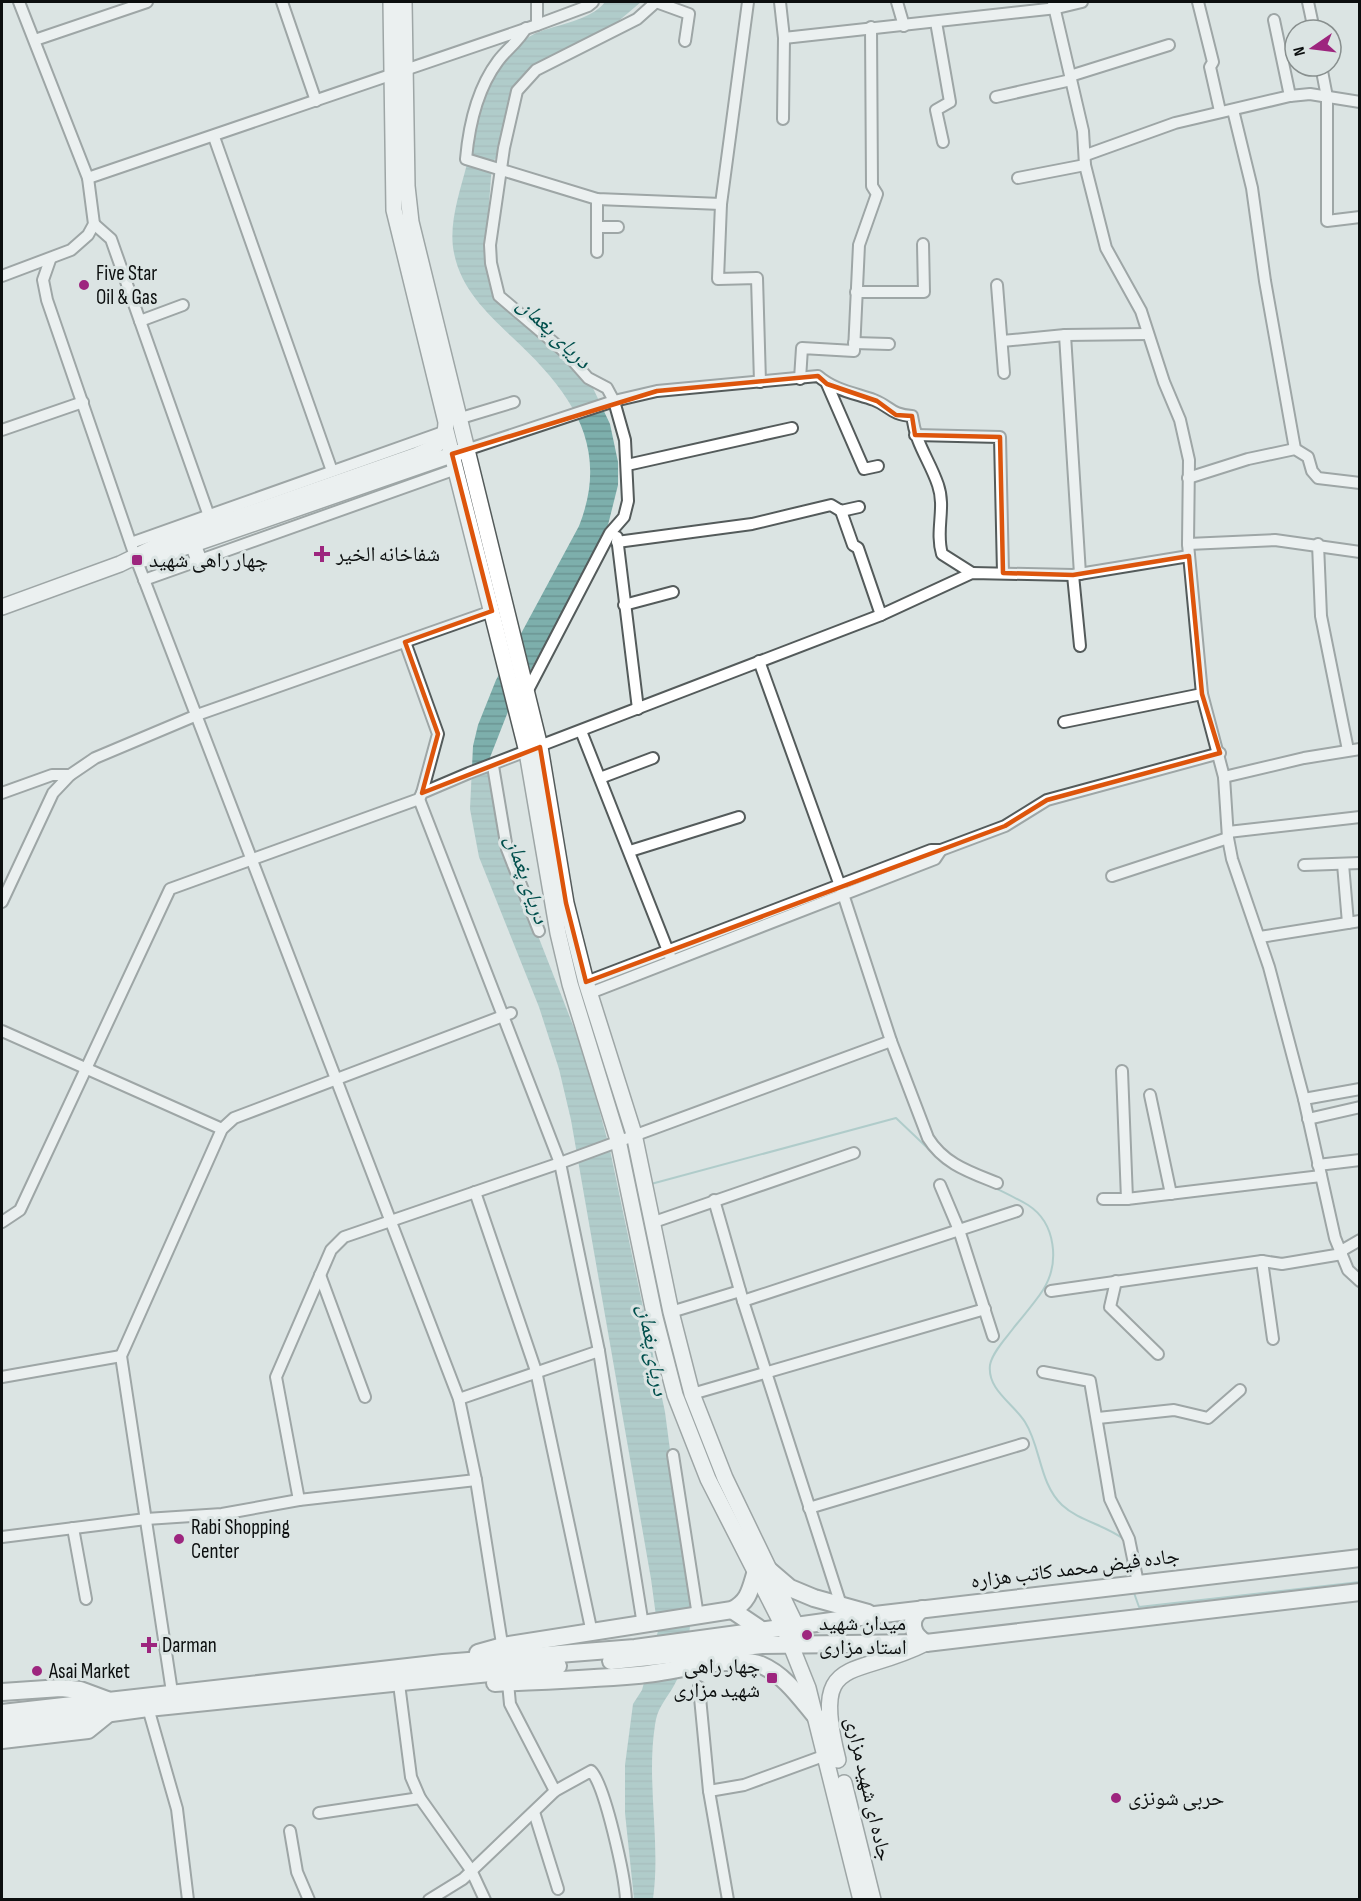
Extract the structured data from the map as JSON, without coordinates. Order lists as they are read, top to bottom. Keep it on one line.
{"streets":{"main road":["جاده فیض محمد کاتب هزاره","جاده ای شهید مزاری"]},"crossings":[["جاده فیض محمد کاتب هزاره","جاده ای شهید مزاری"]],"water":["دریای پغمان"],"places":{"other":["Five Star Oil & Gas","Rabi Shopping Center","میدان شهید استاد مزاری","Asai Market","حربی شونزی"],"health":["شفاخانه الخیر","Darman"],"transit":["چهار راهی شهید","چهار راهی شهید مزاری"]},"north":"left"}
